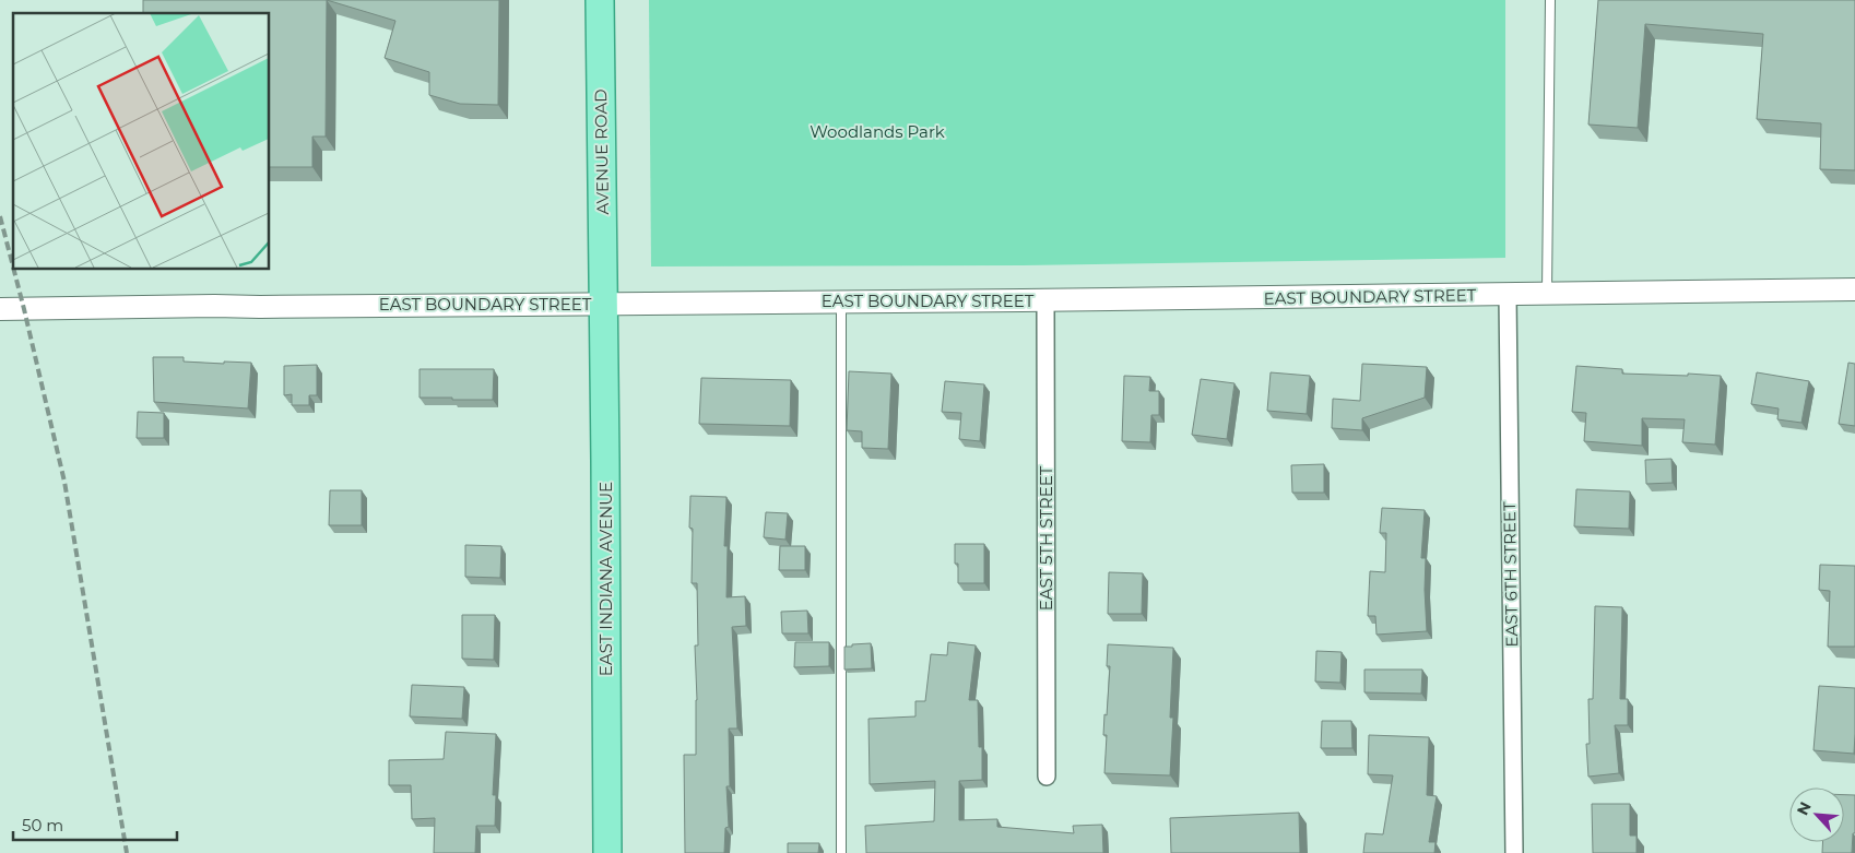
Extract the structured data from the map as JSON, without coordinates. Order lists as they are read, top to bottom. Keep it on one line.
{"streets":{"main road":["AVENUE ROAD","EAST INDIANA AVENUE"],"street":["EAST BOUNDARY STREET","EAST 5TH STREET","EAST 6TH STREET"]},"crossings":[["AVENUE ROAD","EAST BOUNDARY STREET"],["AVENUE ROAD","EAST INDIANA AVENUE"],["EAST BOUNDARY STREET","EAST 5TH STREET"],["EAST BOUNDARY STREET","EAST 6TH STREET"],["EAST BOUNDARY STREET","EAST INDIANA AVENUE"]],"parks":["Woodlands Park"],"scale_bar":"50 m","north":"top left"}
